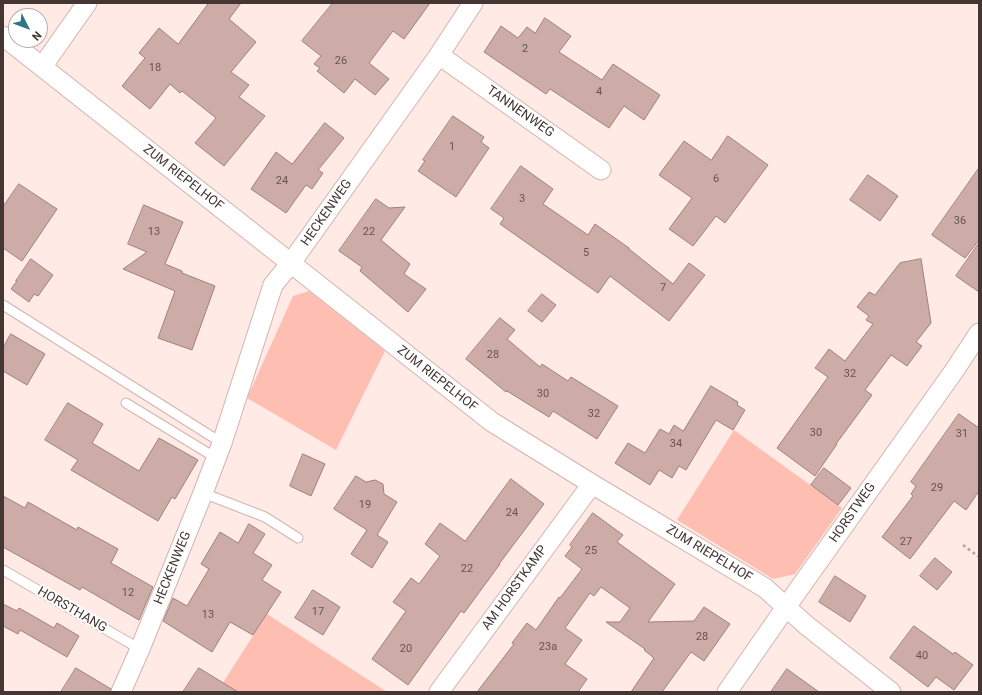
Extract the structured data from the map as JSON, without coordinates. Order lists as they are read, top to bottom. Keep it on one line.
{"streets":{"street":["TANNENWEG","ZUM RIEPELHOF","HECKENWEG","HORSTWEG","AM HORSTKAMP"],"lane":["HORSTHANG"]},"crossings":[["TANNENWEG","HECKENWEG"],["ZUM RIEPELHOF","HECKENWEG"],["ZUM RIEPELHOF","HORSTWEG"],["ZUM RIEPELHOF","AM HORSTKAMP"],["HECKENWEG","HORSTHANG"]],"house_numbers":["2","26","18","4","1","6","24","3","36","13","22","5","7","28","32","30","32","30","31","34","29","19","24","27","25","22","12","17","13","28","23a","20","40"],"north":"bottom right"}
